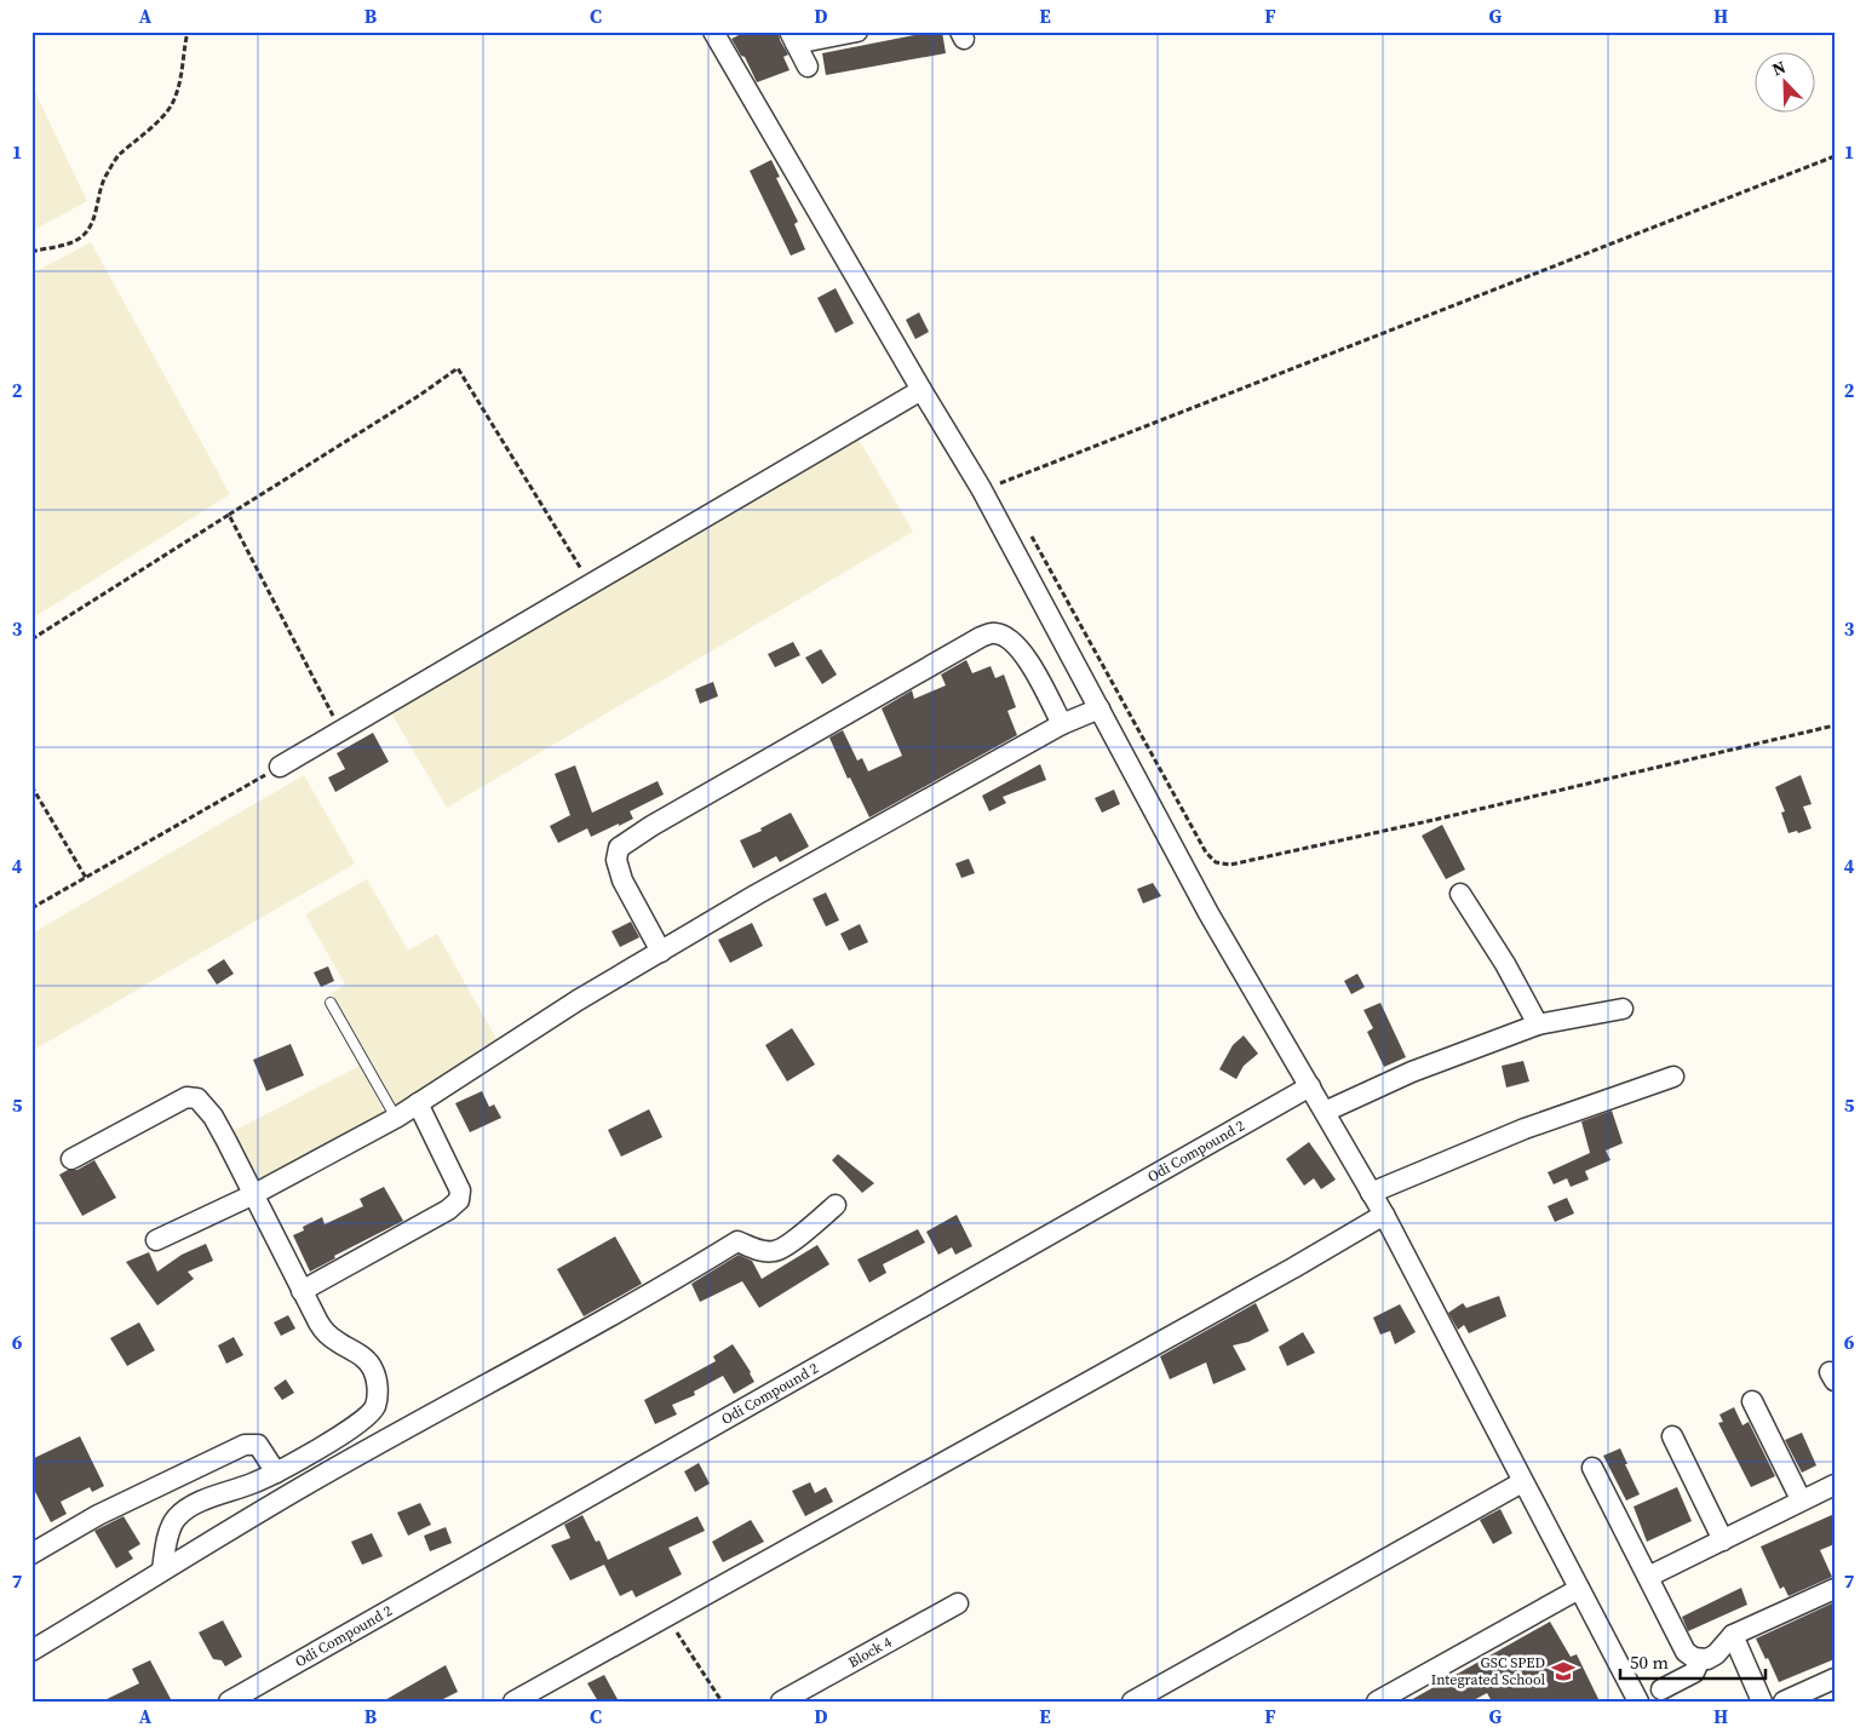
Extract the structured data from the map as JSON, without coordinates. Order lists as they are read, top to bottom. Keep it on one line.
{"streets":{"street":["Odi Compound 2","Block 4"]},"places":{"school or university":["GSC SPED Integrated School"]},"scale_bar":"50 m","north":"top left","grid":{"columns":["A","B","C","D","E","F","G","H"],"rows":["1","2","3","4","5","6","7"]}}
